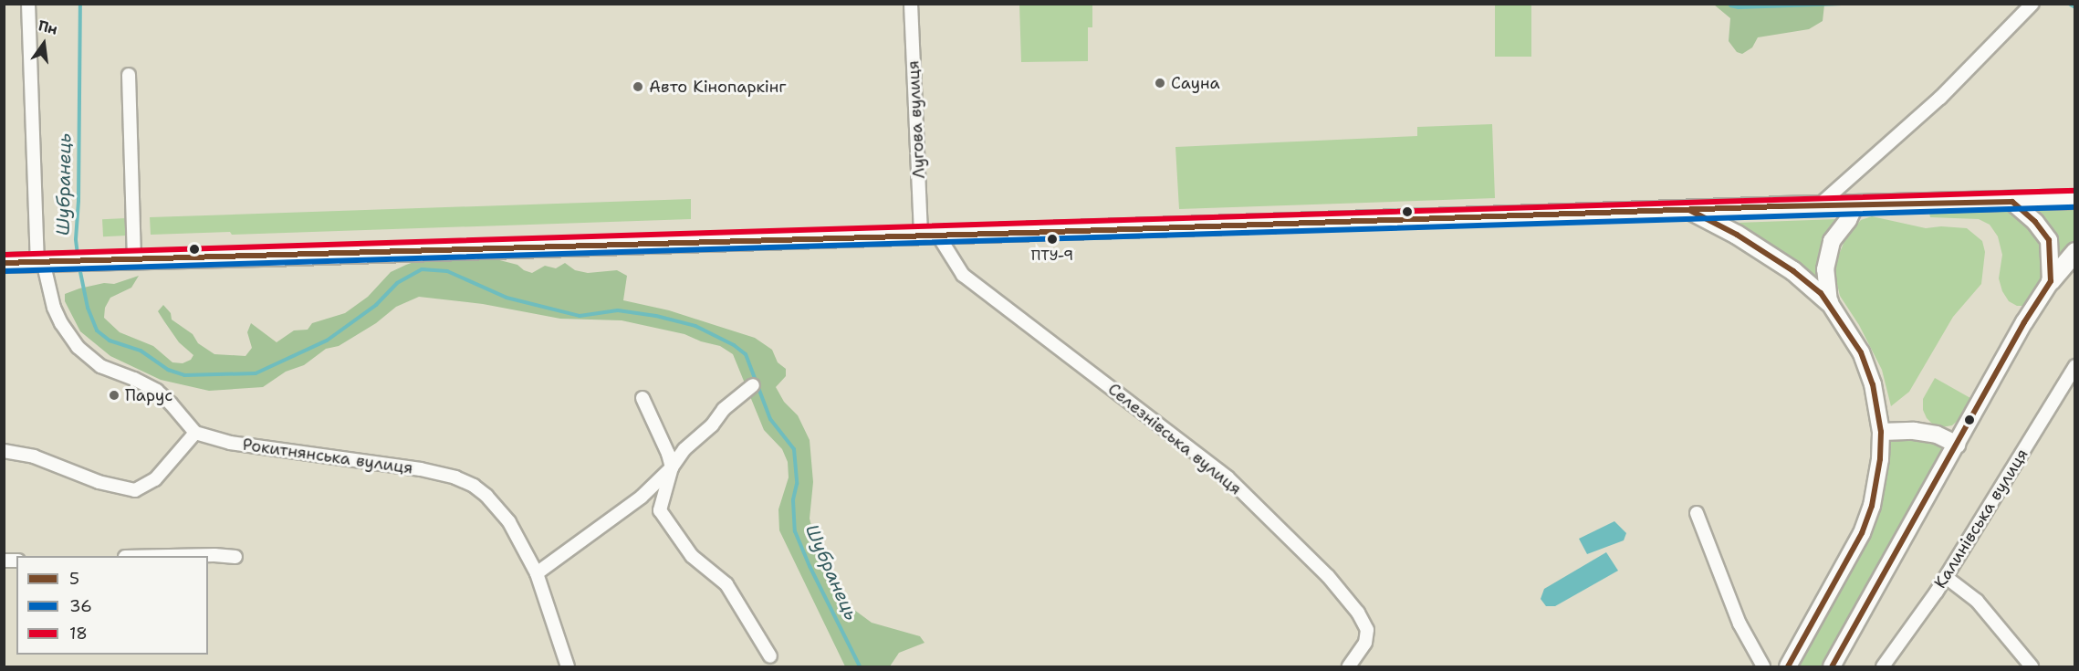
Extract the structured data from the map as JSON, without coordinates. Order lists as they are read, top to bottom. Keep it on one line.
{"streets":{"street":["Лугова вулиця","Селезнівська вулиця","Рокитнянська вулиця","Калинівська вулиця"]},"crossings":[["Лугова вулиця","Селезнівська вулиця"]],"water":["Шубранець"],"places":["Сауна","Авто Кінопаркінг","ПТУ-9","Парус"],"lines":["transit line 18","transit line 5","transit line 36"],"legend":["5","36","18"],"north":"top"}
